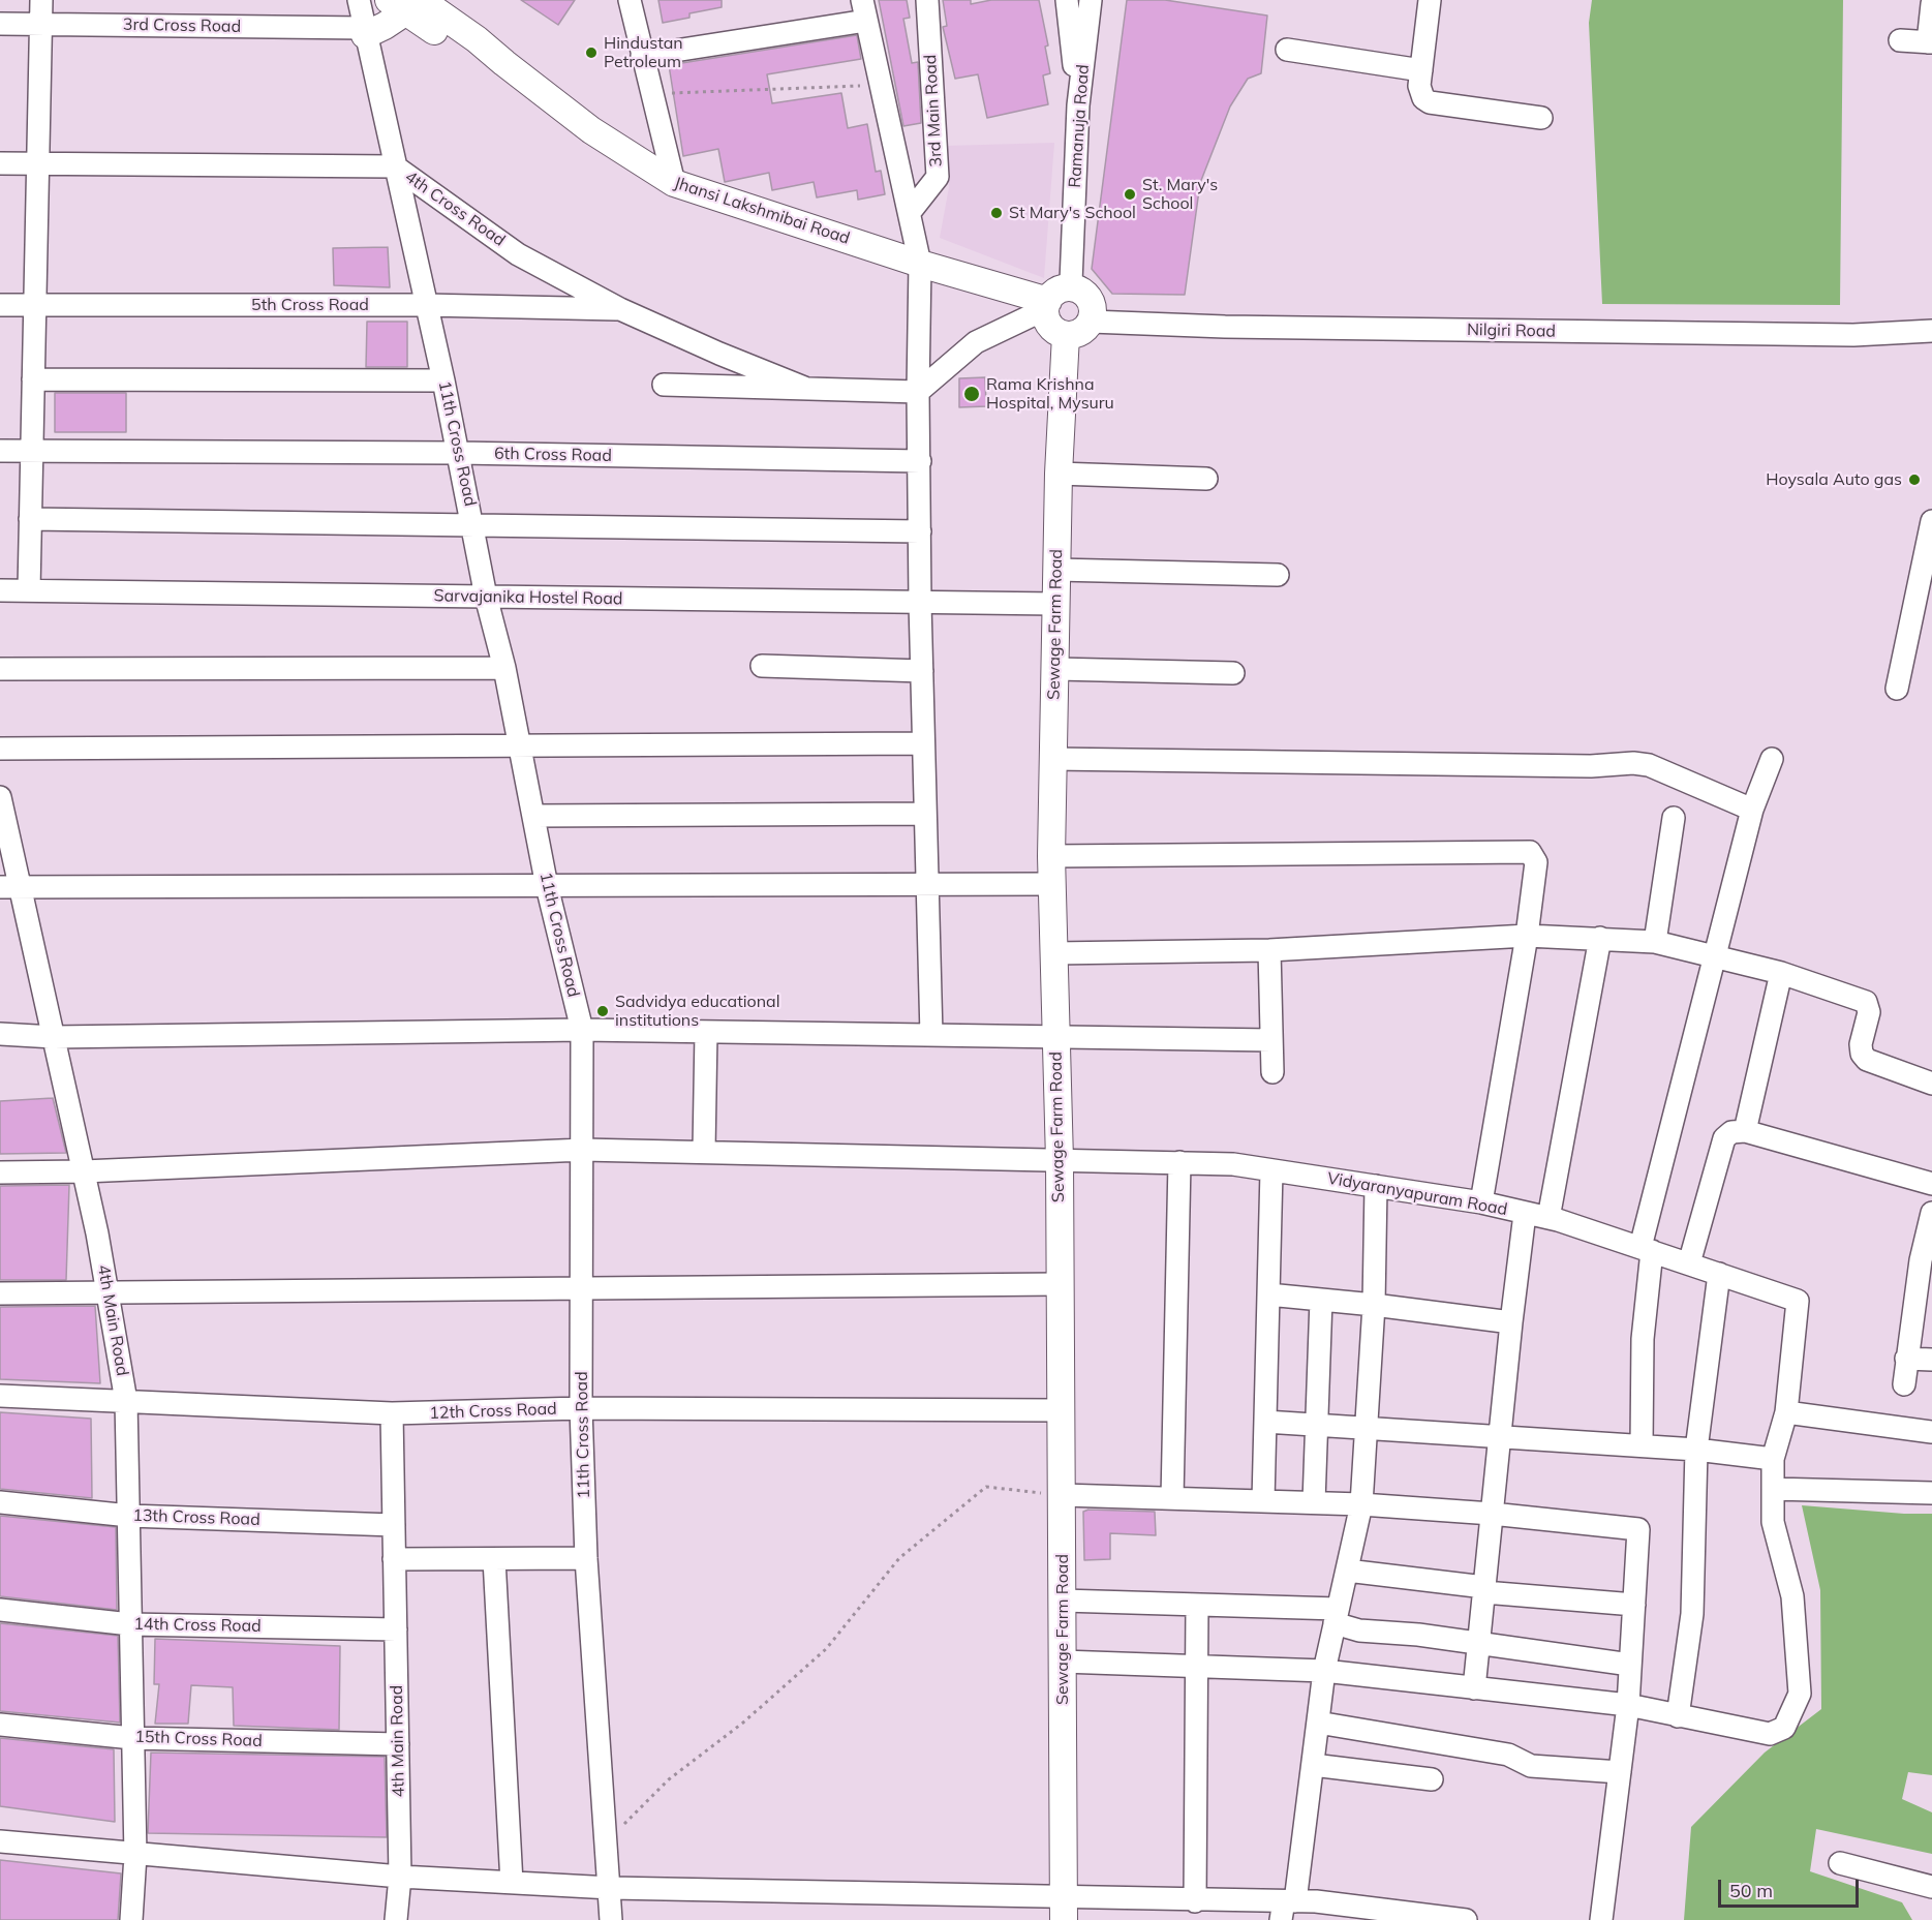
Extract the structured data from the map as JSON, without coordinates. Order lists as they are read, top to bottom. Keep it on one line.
{"streets":{"main road":["Jhansi Lakshmibai Road","Sewage Farm Road"],"street":["3rd Cross Road","3rd Main Road","Ramanuja Road","4th Cross Road","5th Cross Road","Nilgiri Road","11th Cross Road","6th Cross Road","Sarvajanika Hostel Road","Vidyaranyapuram Road","4th Main Road","12th Cross Road","13th Cross Road","14th Cross Road","15th Cross Road"]},"crossings":[["3rd Cross Road","11th Cross Road"],["Ramanuja Road","Jhansi Lakshmibai Road"],["Ramanuja Road","Nilgiri Road"],["Ramanuja Road","Sewage Farm Road"],["4th Cross Road","5th Cross Road"],["4th Cross Road","11th Cross Road"],["Jhansi Lakshmibai Road","Nilgiri Road"],["Jhansi Lakshmibai Road","Sewage Farm Road"],["5th Cross Road","11th Cross Road"],["Nilgiri Road","Sewage Farm Road"],["11th Cross Road","6th Cross Road"],["11th Cross Road","Sarvajanika Hostel Road"],["11th Cross Road","Vidyaranyapuram Road"],["11th Cross Road","12th Cross Road"],["Sarvajanika Hostel Road","Sewage Farm Road"],["Sewage Farm Road","Vidyaranyapuram Road"],["Sewage Farm Road","12th Cross Road"],["Vidyaranyapuram Road","4th Main Road"],["4th Main Road","12th Cross Road"],["4th Main Road","13th Cross Road"],["4th Main Road","14th Cross Road"],["4th Main Road","15th Cross Road"]],"places":["Hindustan Petroleum","St. Mary's School","St Mary's School","Rama Krishna Hospital, Mysuru","Hoysala Auto gas","Sadvidya educational institutions"],"scale_bar":"50 m"}
